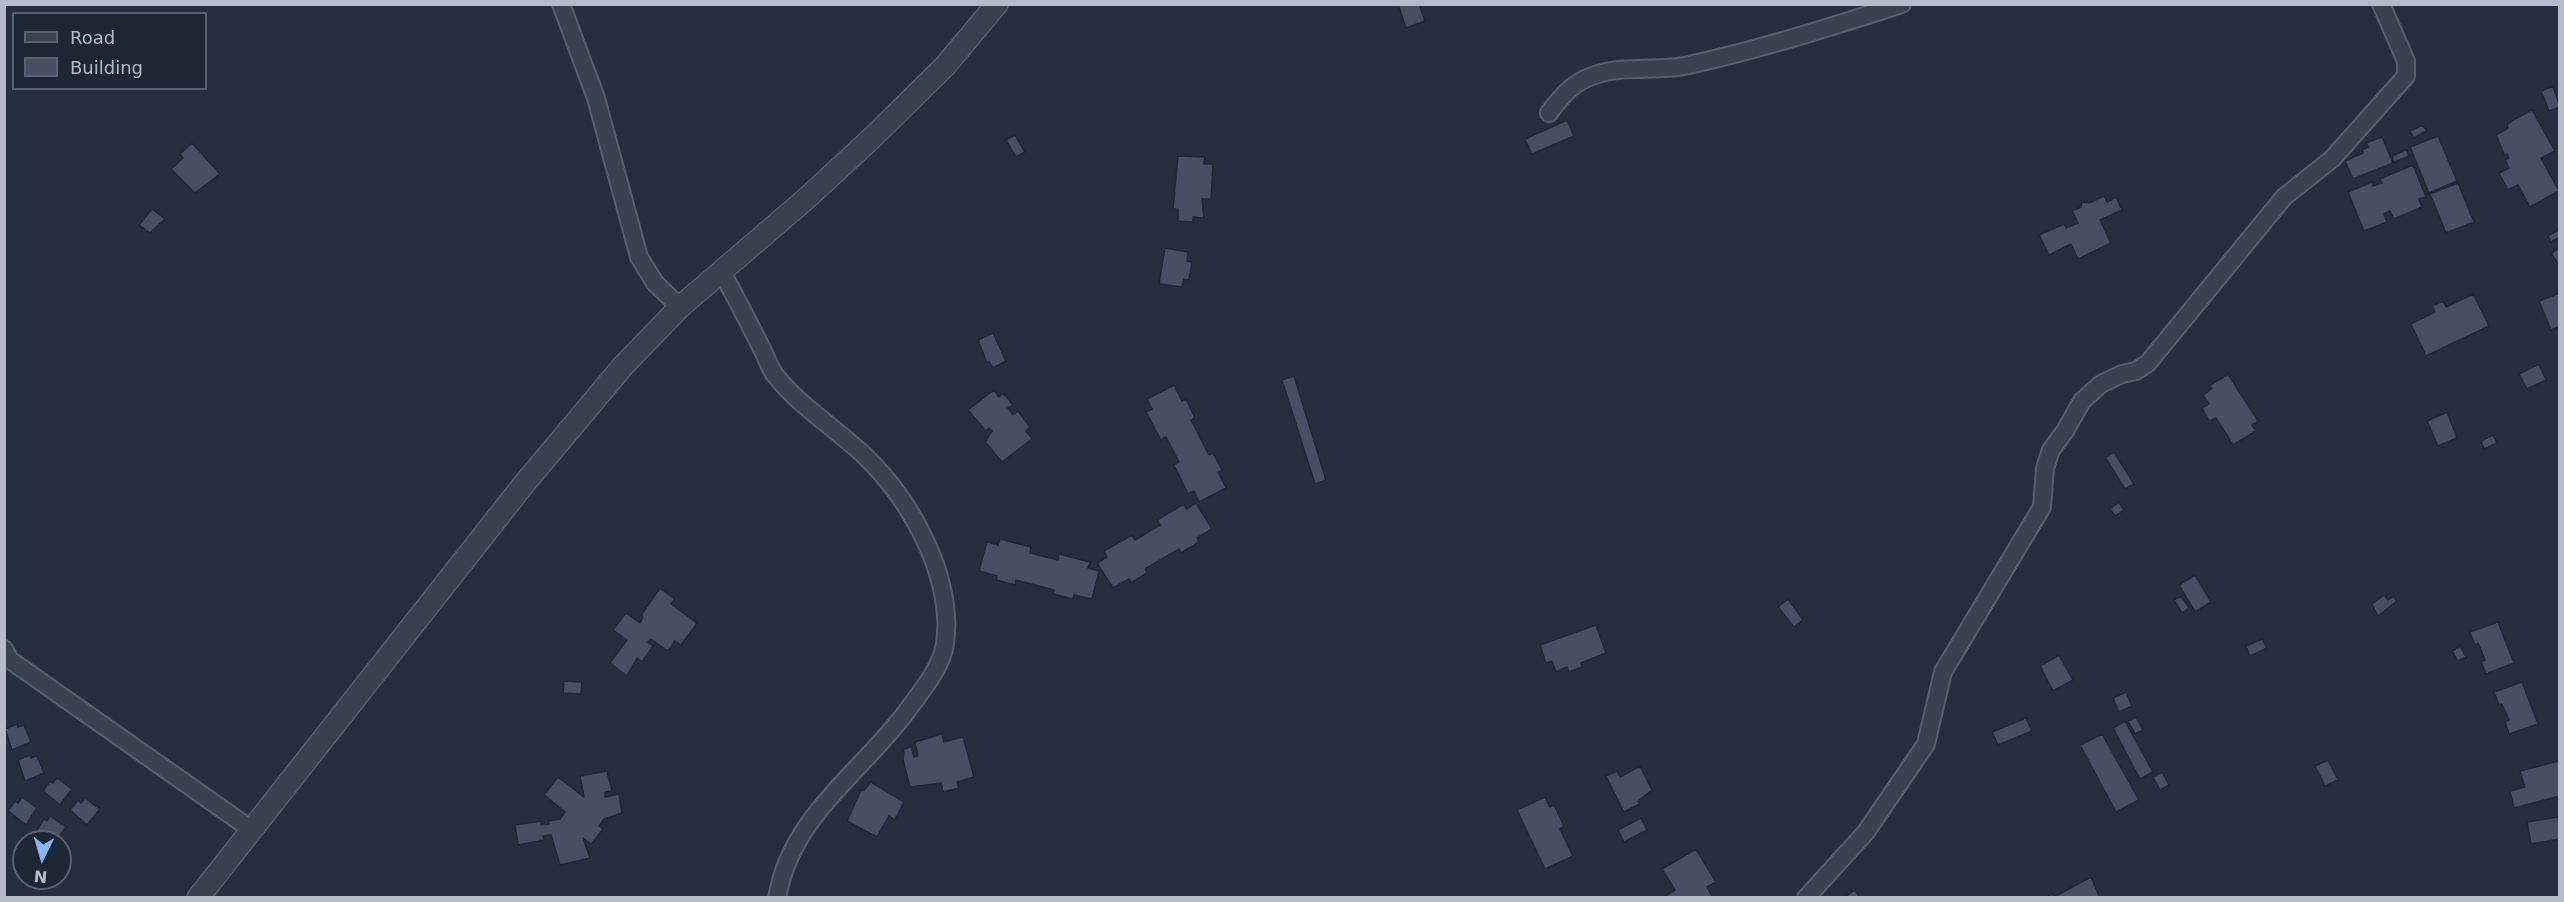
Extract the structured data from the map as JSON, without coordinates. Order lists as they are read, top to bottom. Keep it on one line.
{"legend":["Road","Building"],"north":"bottom"}
